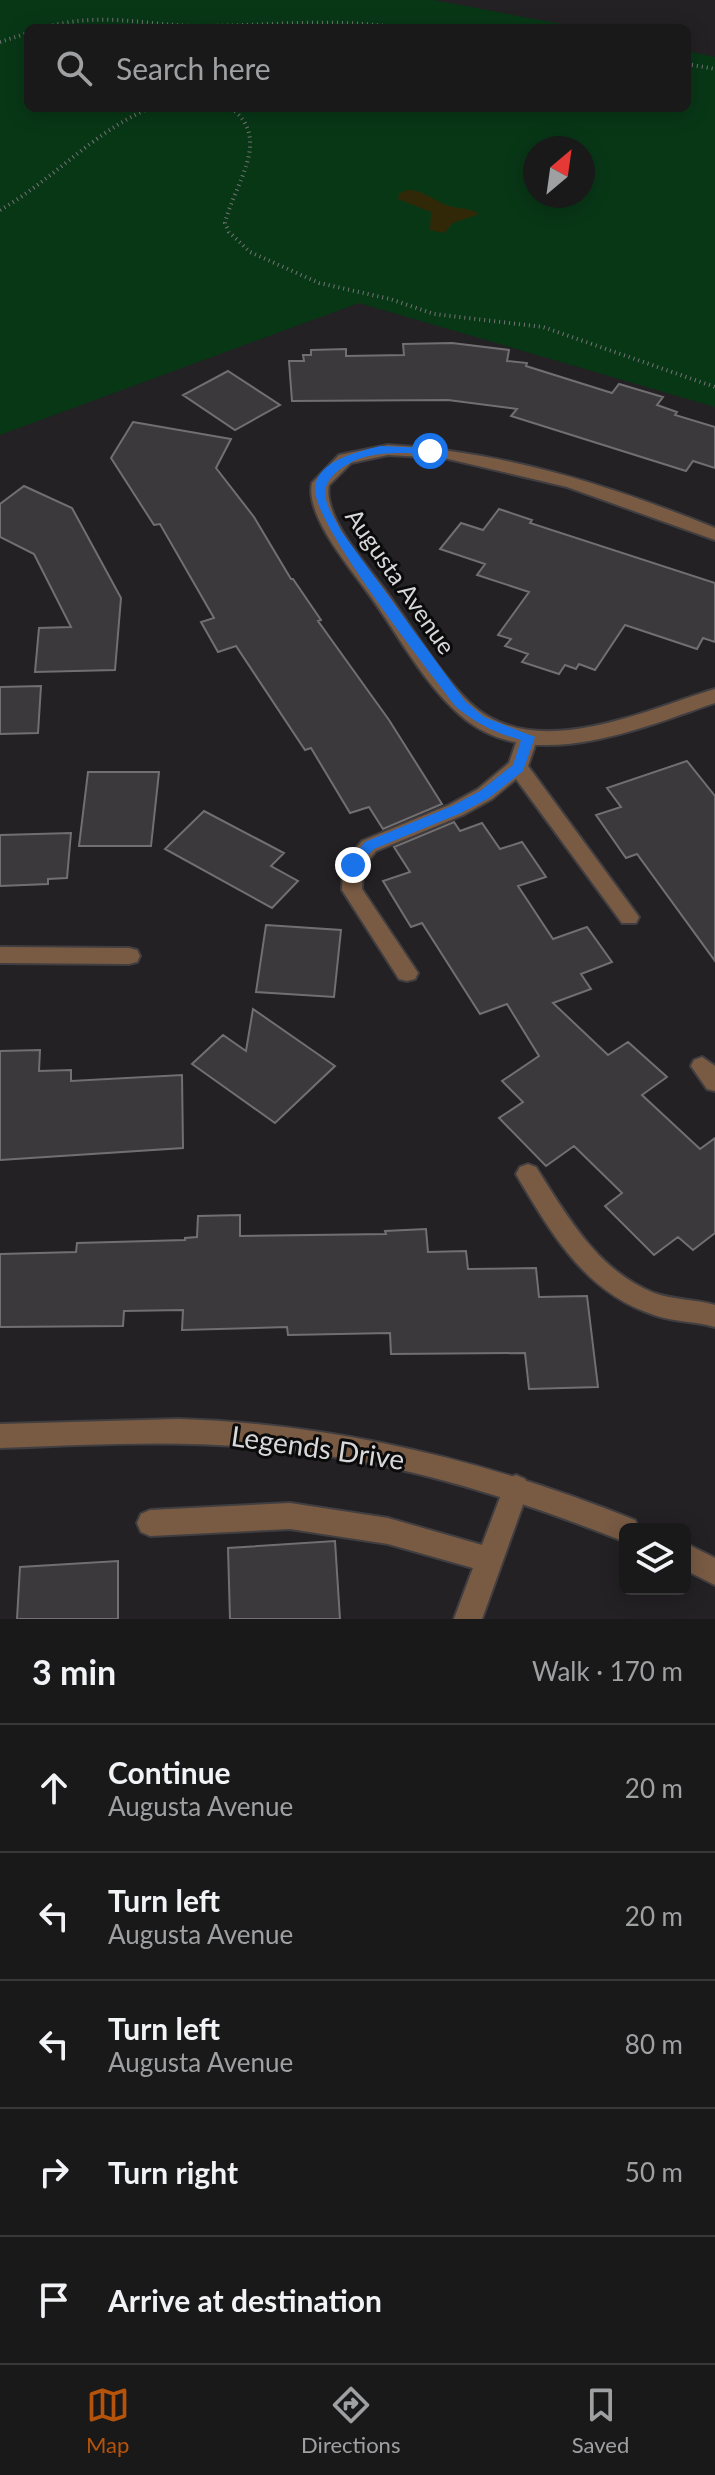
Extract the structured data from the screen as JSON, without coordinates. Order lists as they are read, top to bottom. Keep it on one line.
{"streets":{"street":["Augusta Avenue","Legends Drive"]},"north":"top right","page":{"search":"Search here","heading":["3 min","Walk · 170 m"],"list":[["Continue","Augusta Avenue","20 m"],["Turn left","Augusta Avenue","20 m"],["Turn left","Augusta Avenue","80 m"],["Turn right","50 m"],"Arrive at destination"],"nav":["Map","Directions","Saved"]}}
